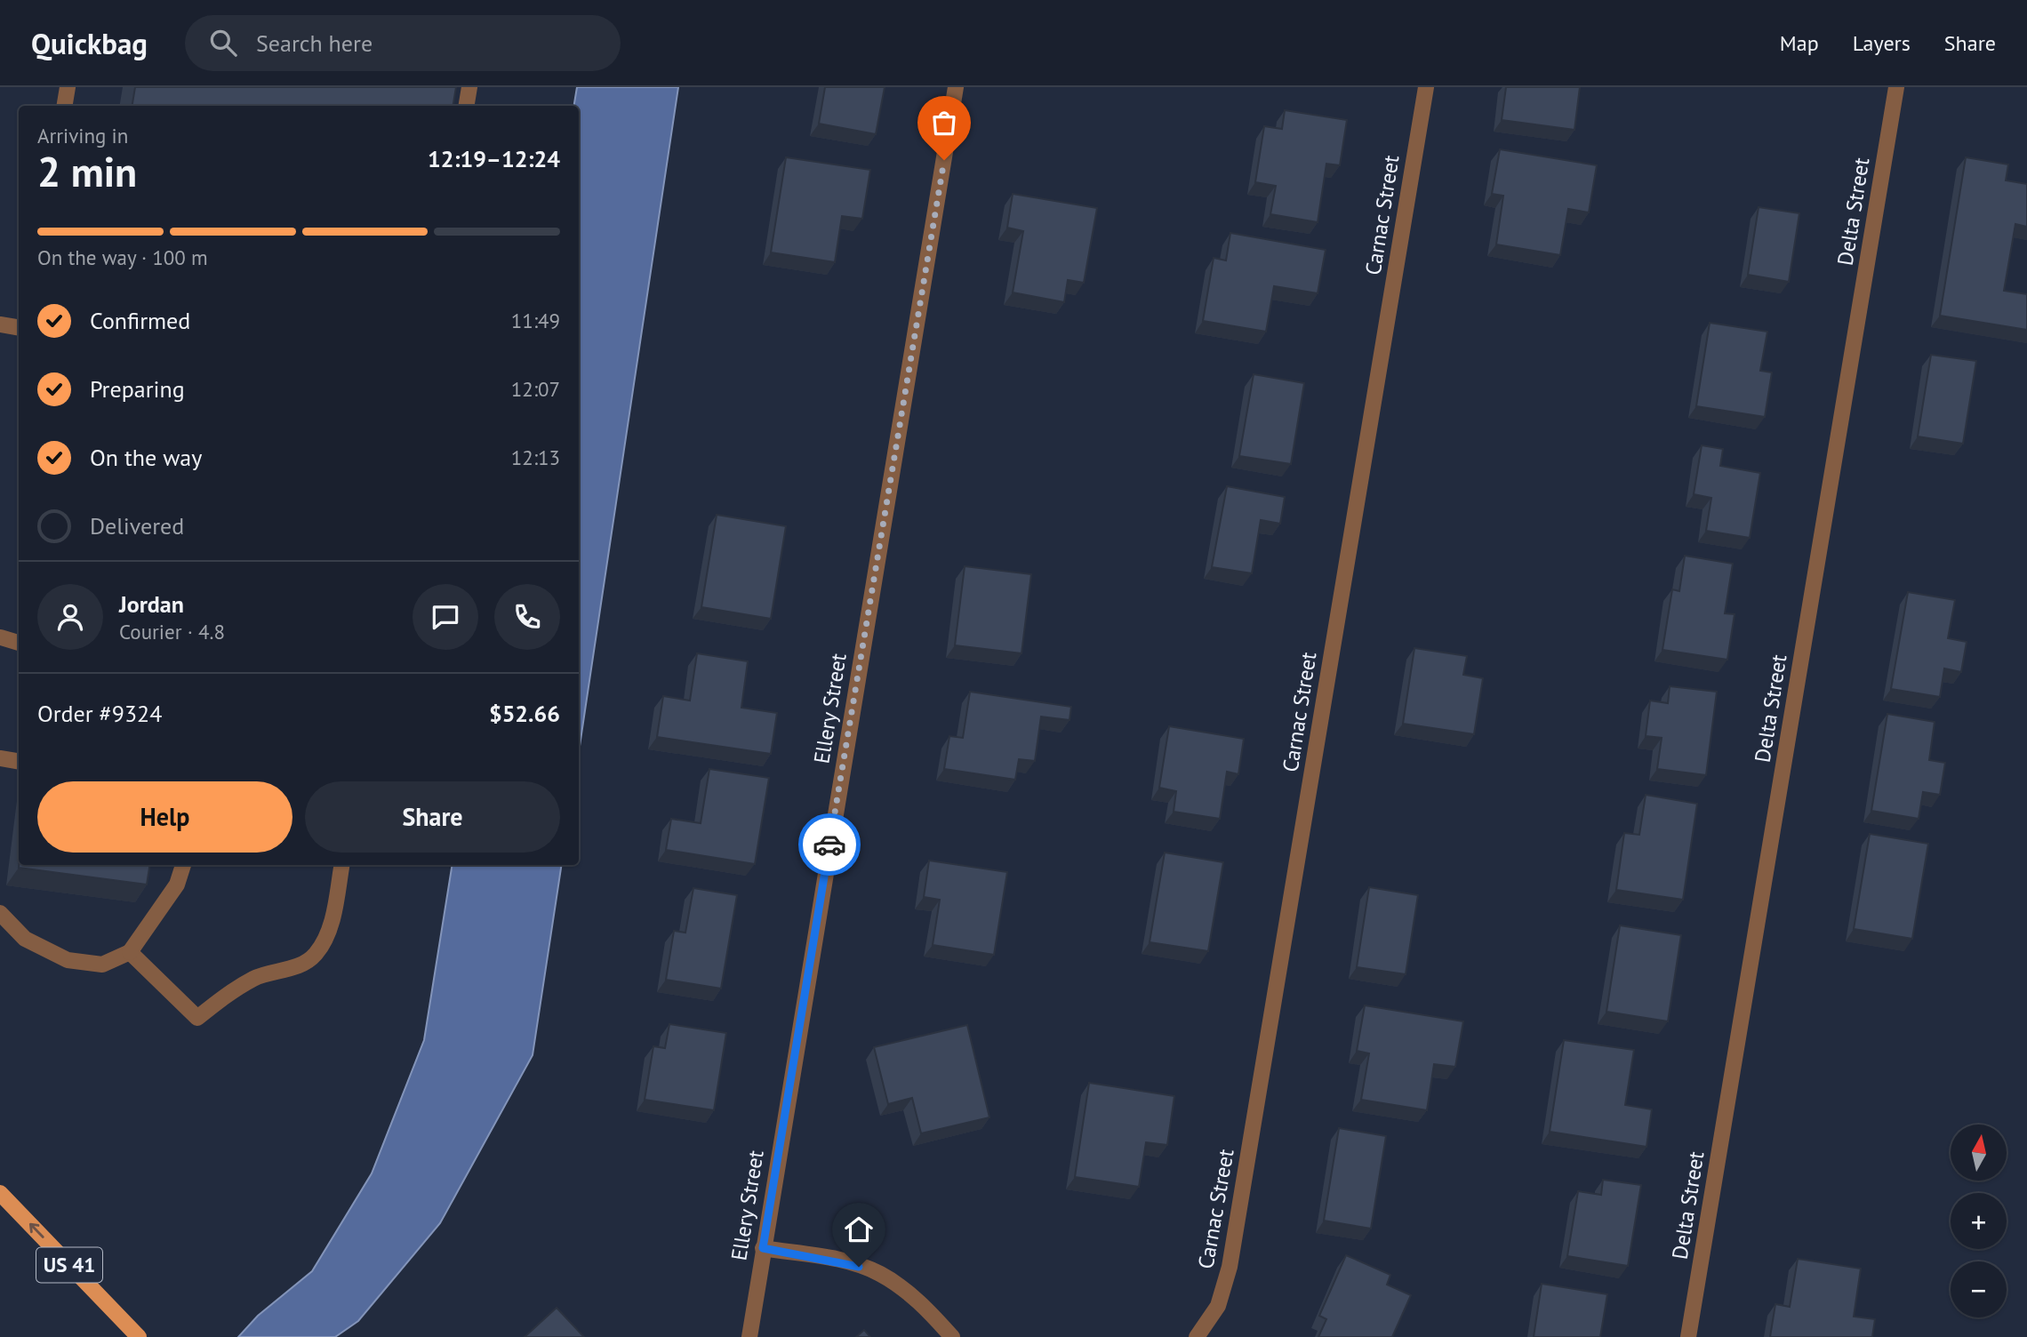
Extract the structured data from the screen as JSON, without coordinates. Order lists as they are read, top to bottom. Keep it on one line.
{"streets":{"main road":["US 41"],"street":["Delta Street","Carnac Street","Ellery Street"]},"north":"top","page":{"header":"Quickbag","search":"Search here","nav":["Map","Layers","Share"],"heading":["2 min","Arriving in","12:19–12:24"],"panel":["Jordan","Courier · 4.8","Order #9324","$52.66"],"bar":"On the way · 100 m","list":[["Confirmed","11:49"],["Preparing","12:07"],["On the way","12:13"],"Delivered"],"buttons":["Help","Share"],"map_buttons":["+","−"]}}
